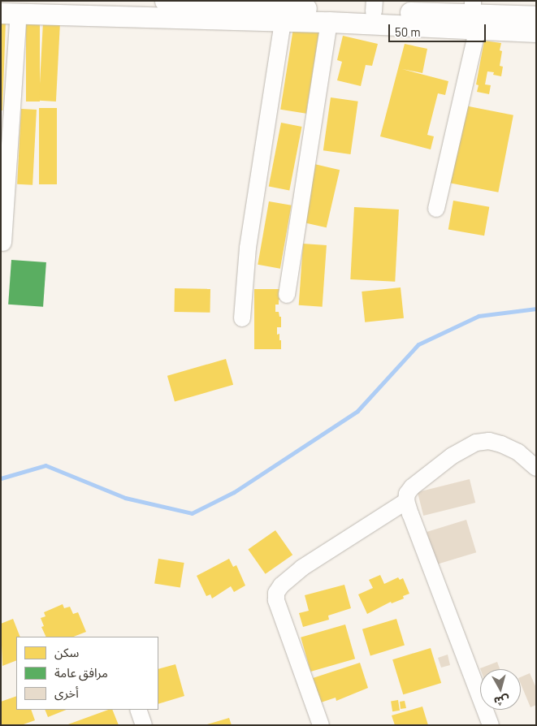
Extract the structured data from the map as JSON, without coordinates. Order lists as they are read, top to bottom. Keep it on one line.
{"legend":["سكن","مرافق عامة","أخرى"],"scale_bar":"50 m","north":"bottom"}
